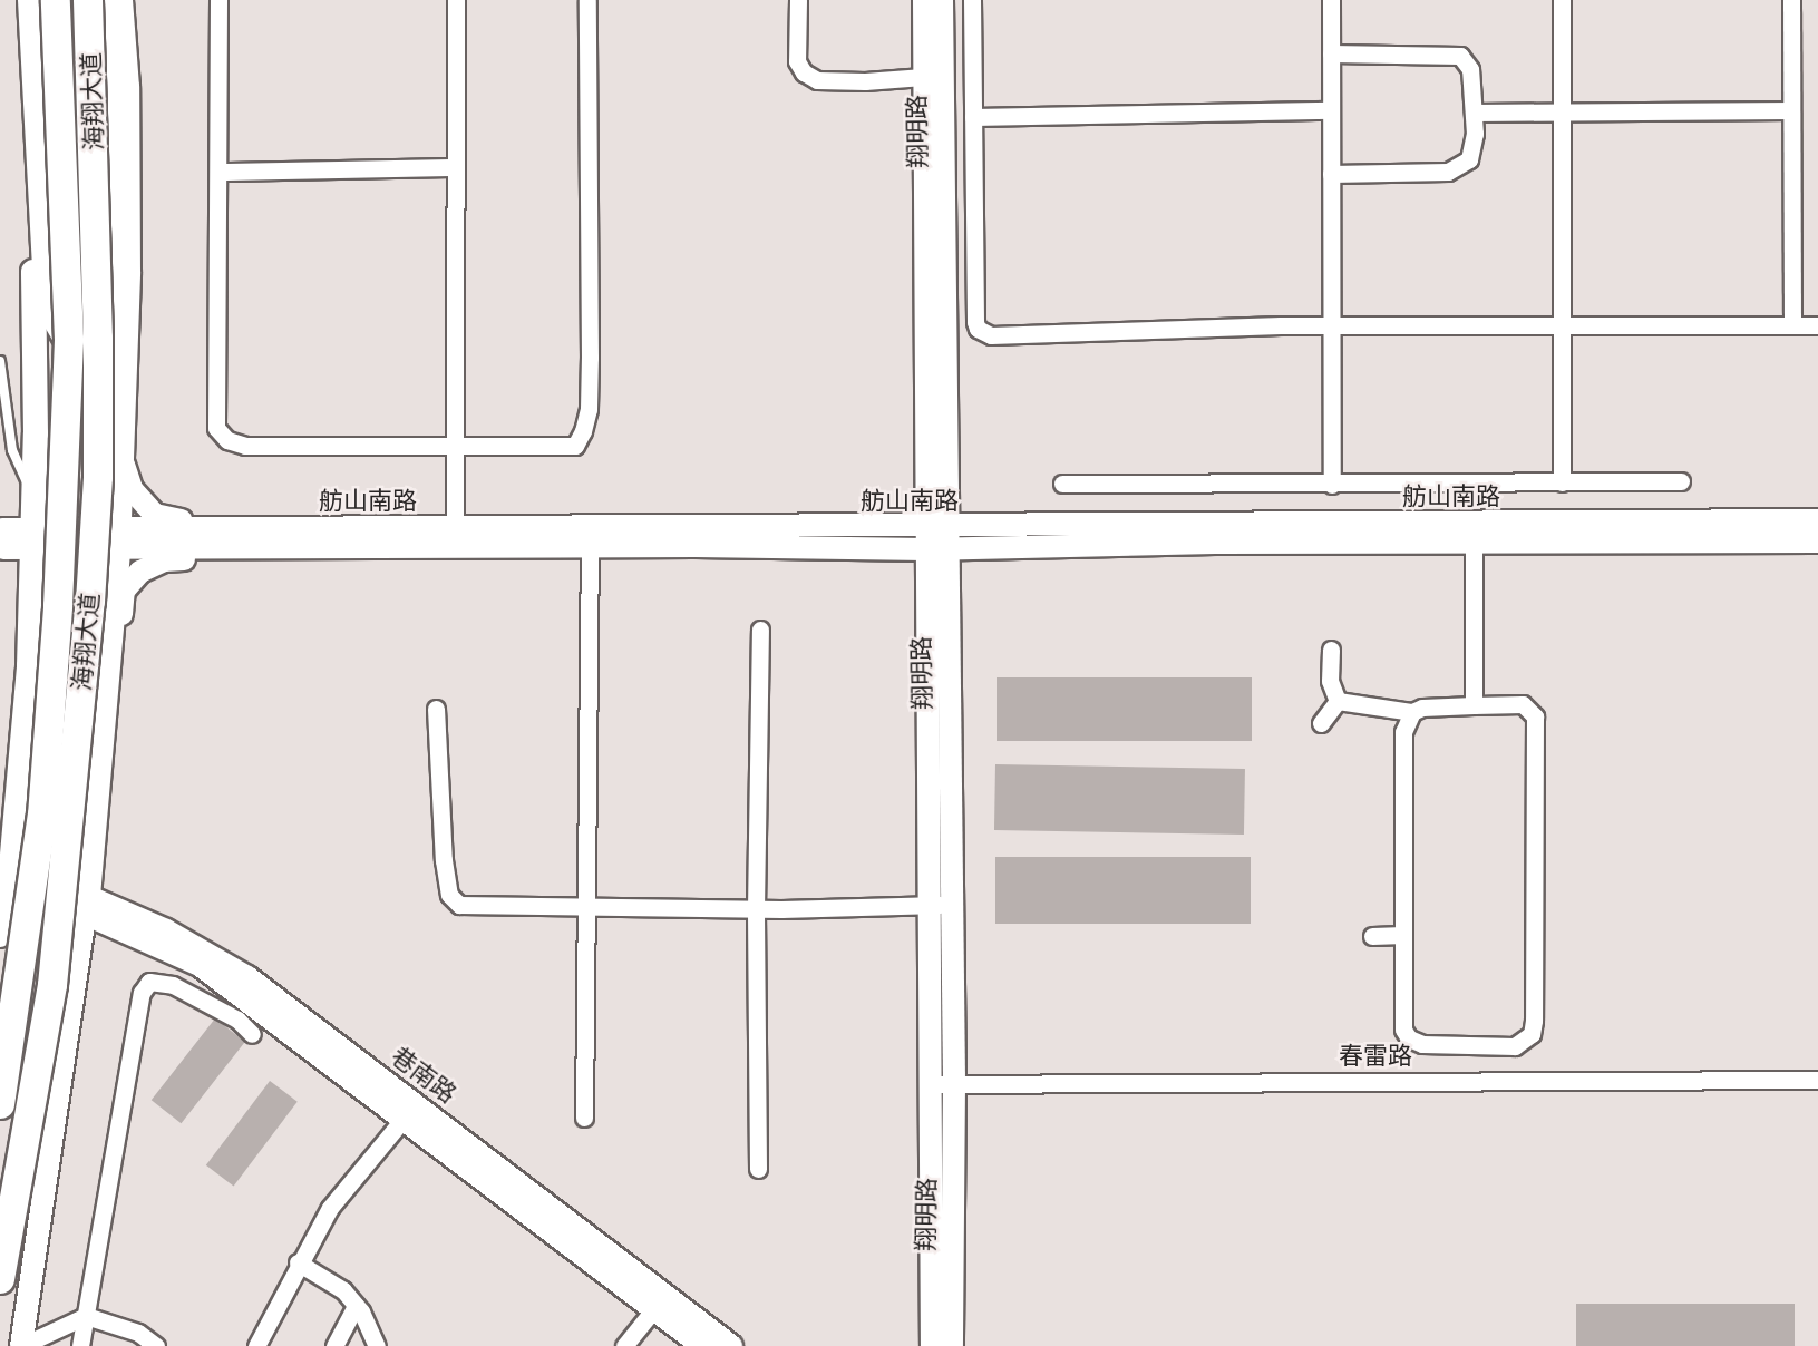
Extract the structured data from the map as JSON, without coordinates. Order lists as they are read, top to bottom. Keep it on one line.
{"streets":{"highway":["海翔大道"],"street":["翔明路","舫山南路","春雷路","巷南路"]},"crossings":[["翔明路","舫山南路"],["翔明路","春雷路"]]}
